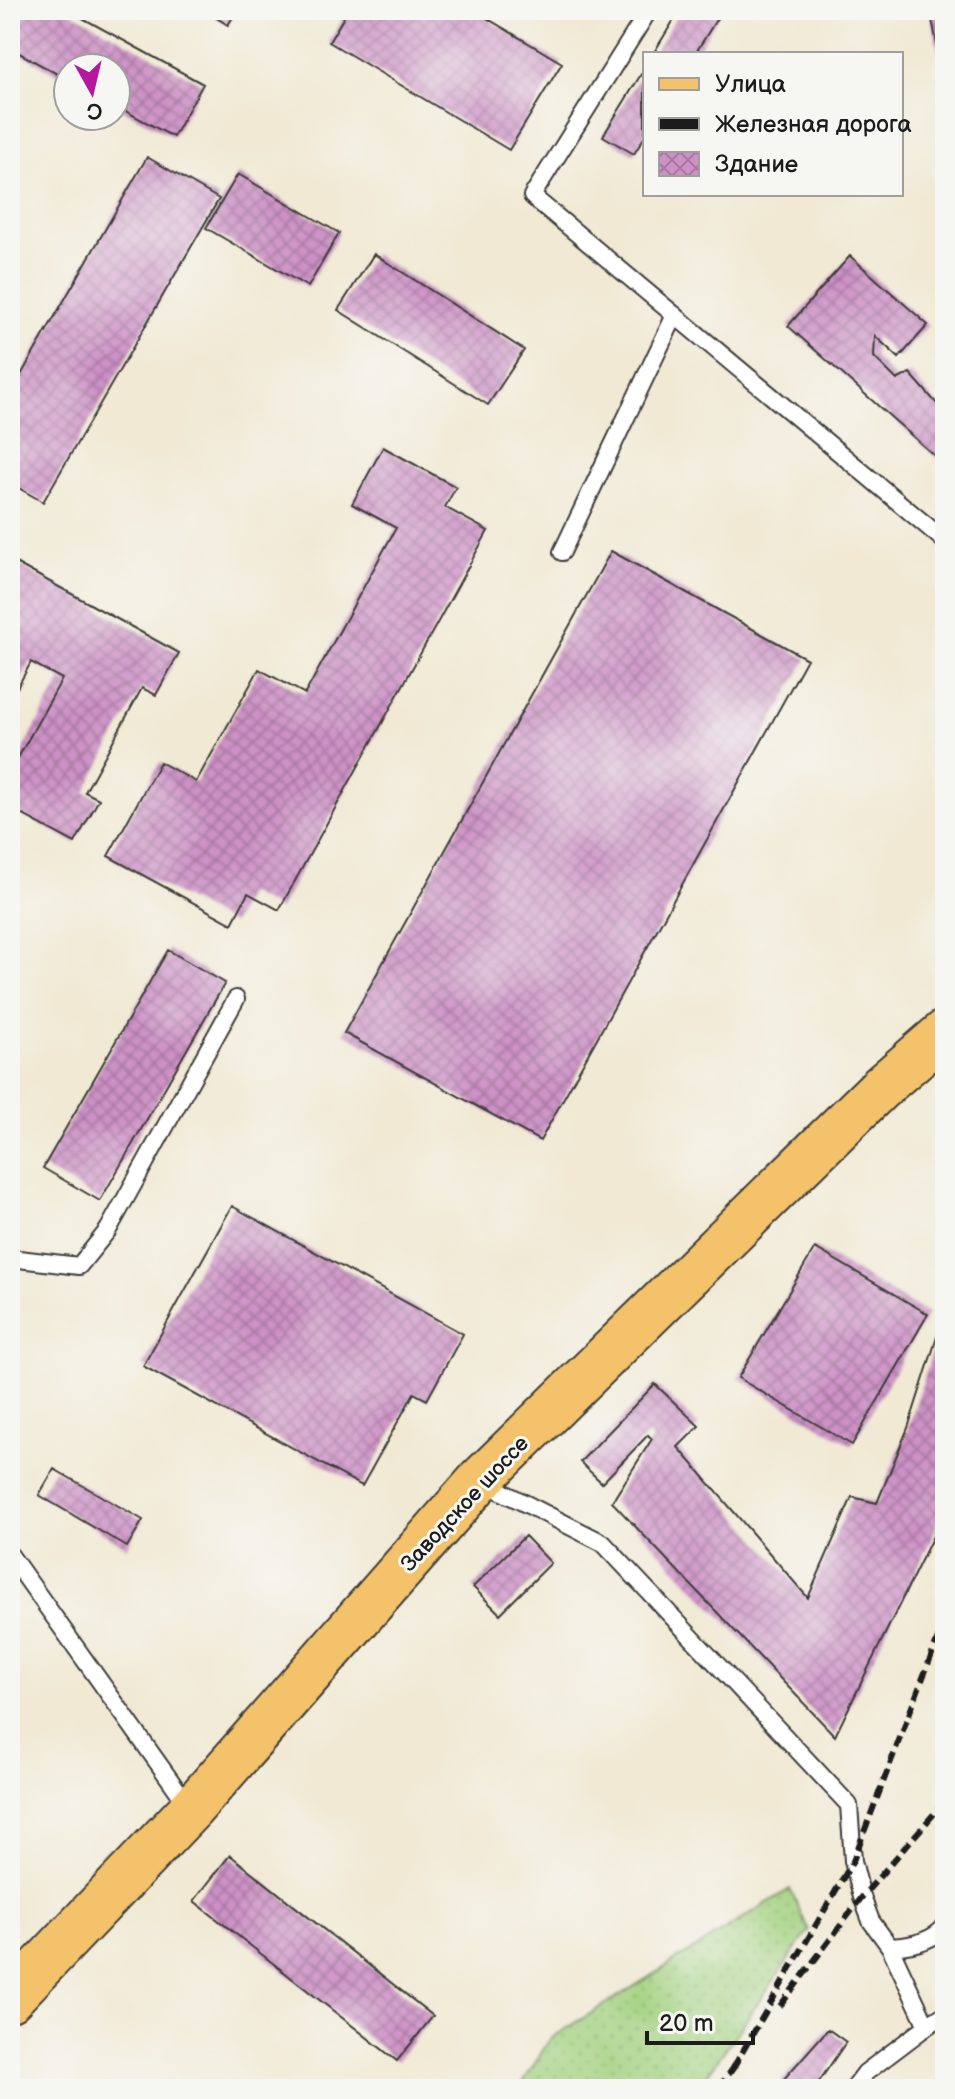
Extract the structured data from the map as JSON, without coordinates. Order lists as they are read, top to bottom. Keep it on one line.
{"streets":{"main road":["Заводское шоссе"]},"legend":["Улица","Железная дорога","Здание"],"scale_bar":"20 m","north":"bottom"}
